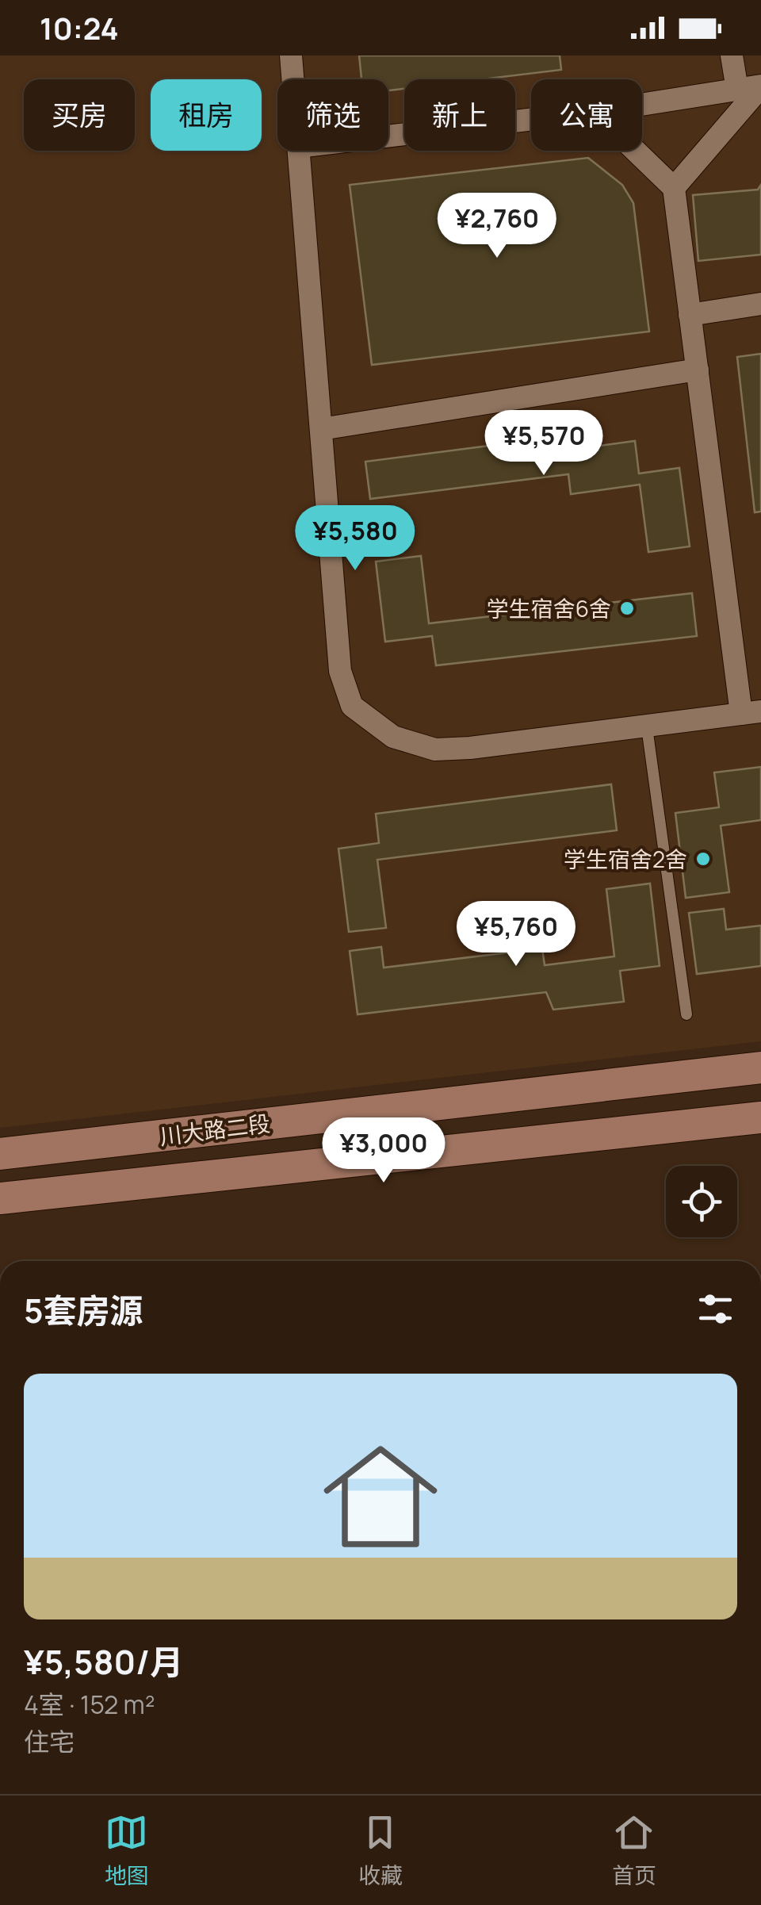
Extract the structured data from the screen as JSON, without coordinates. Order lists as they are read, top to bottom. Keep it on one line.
{"streets":{"main road":["川大路二段"]},"places":["学生宿舍6舍","学生宿舍2舍"],"page":{"status":"10:24","chip":["买房","租房","筛选","新上","公寓"],"price":["¥2,760","¥5,570","¥5,580","¥5,760","¥3,000"],"heading":"5套房源","list":[{"name":"¥5,580/月","note":"4室 · 152 m² · 住宅"}],"tabs":["地图","收藏","首页"]}}
